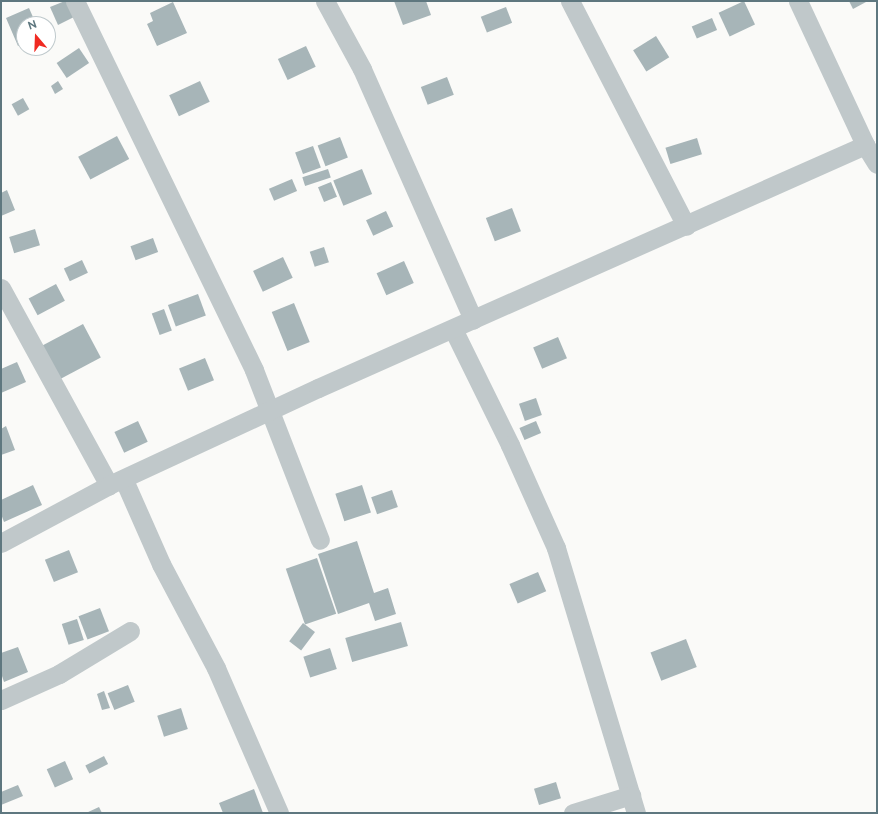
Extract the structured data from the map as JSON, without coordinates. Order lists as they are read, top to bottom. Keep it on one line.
{"north":"top"}
